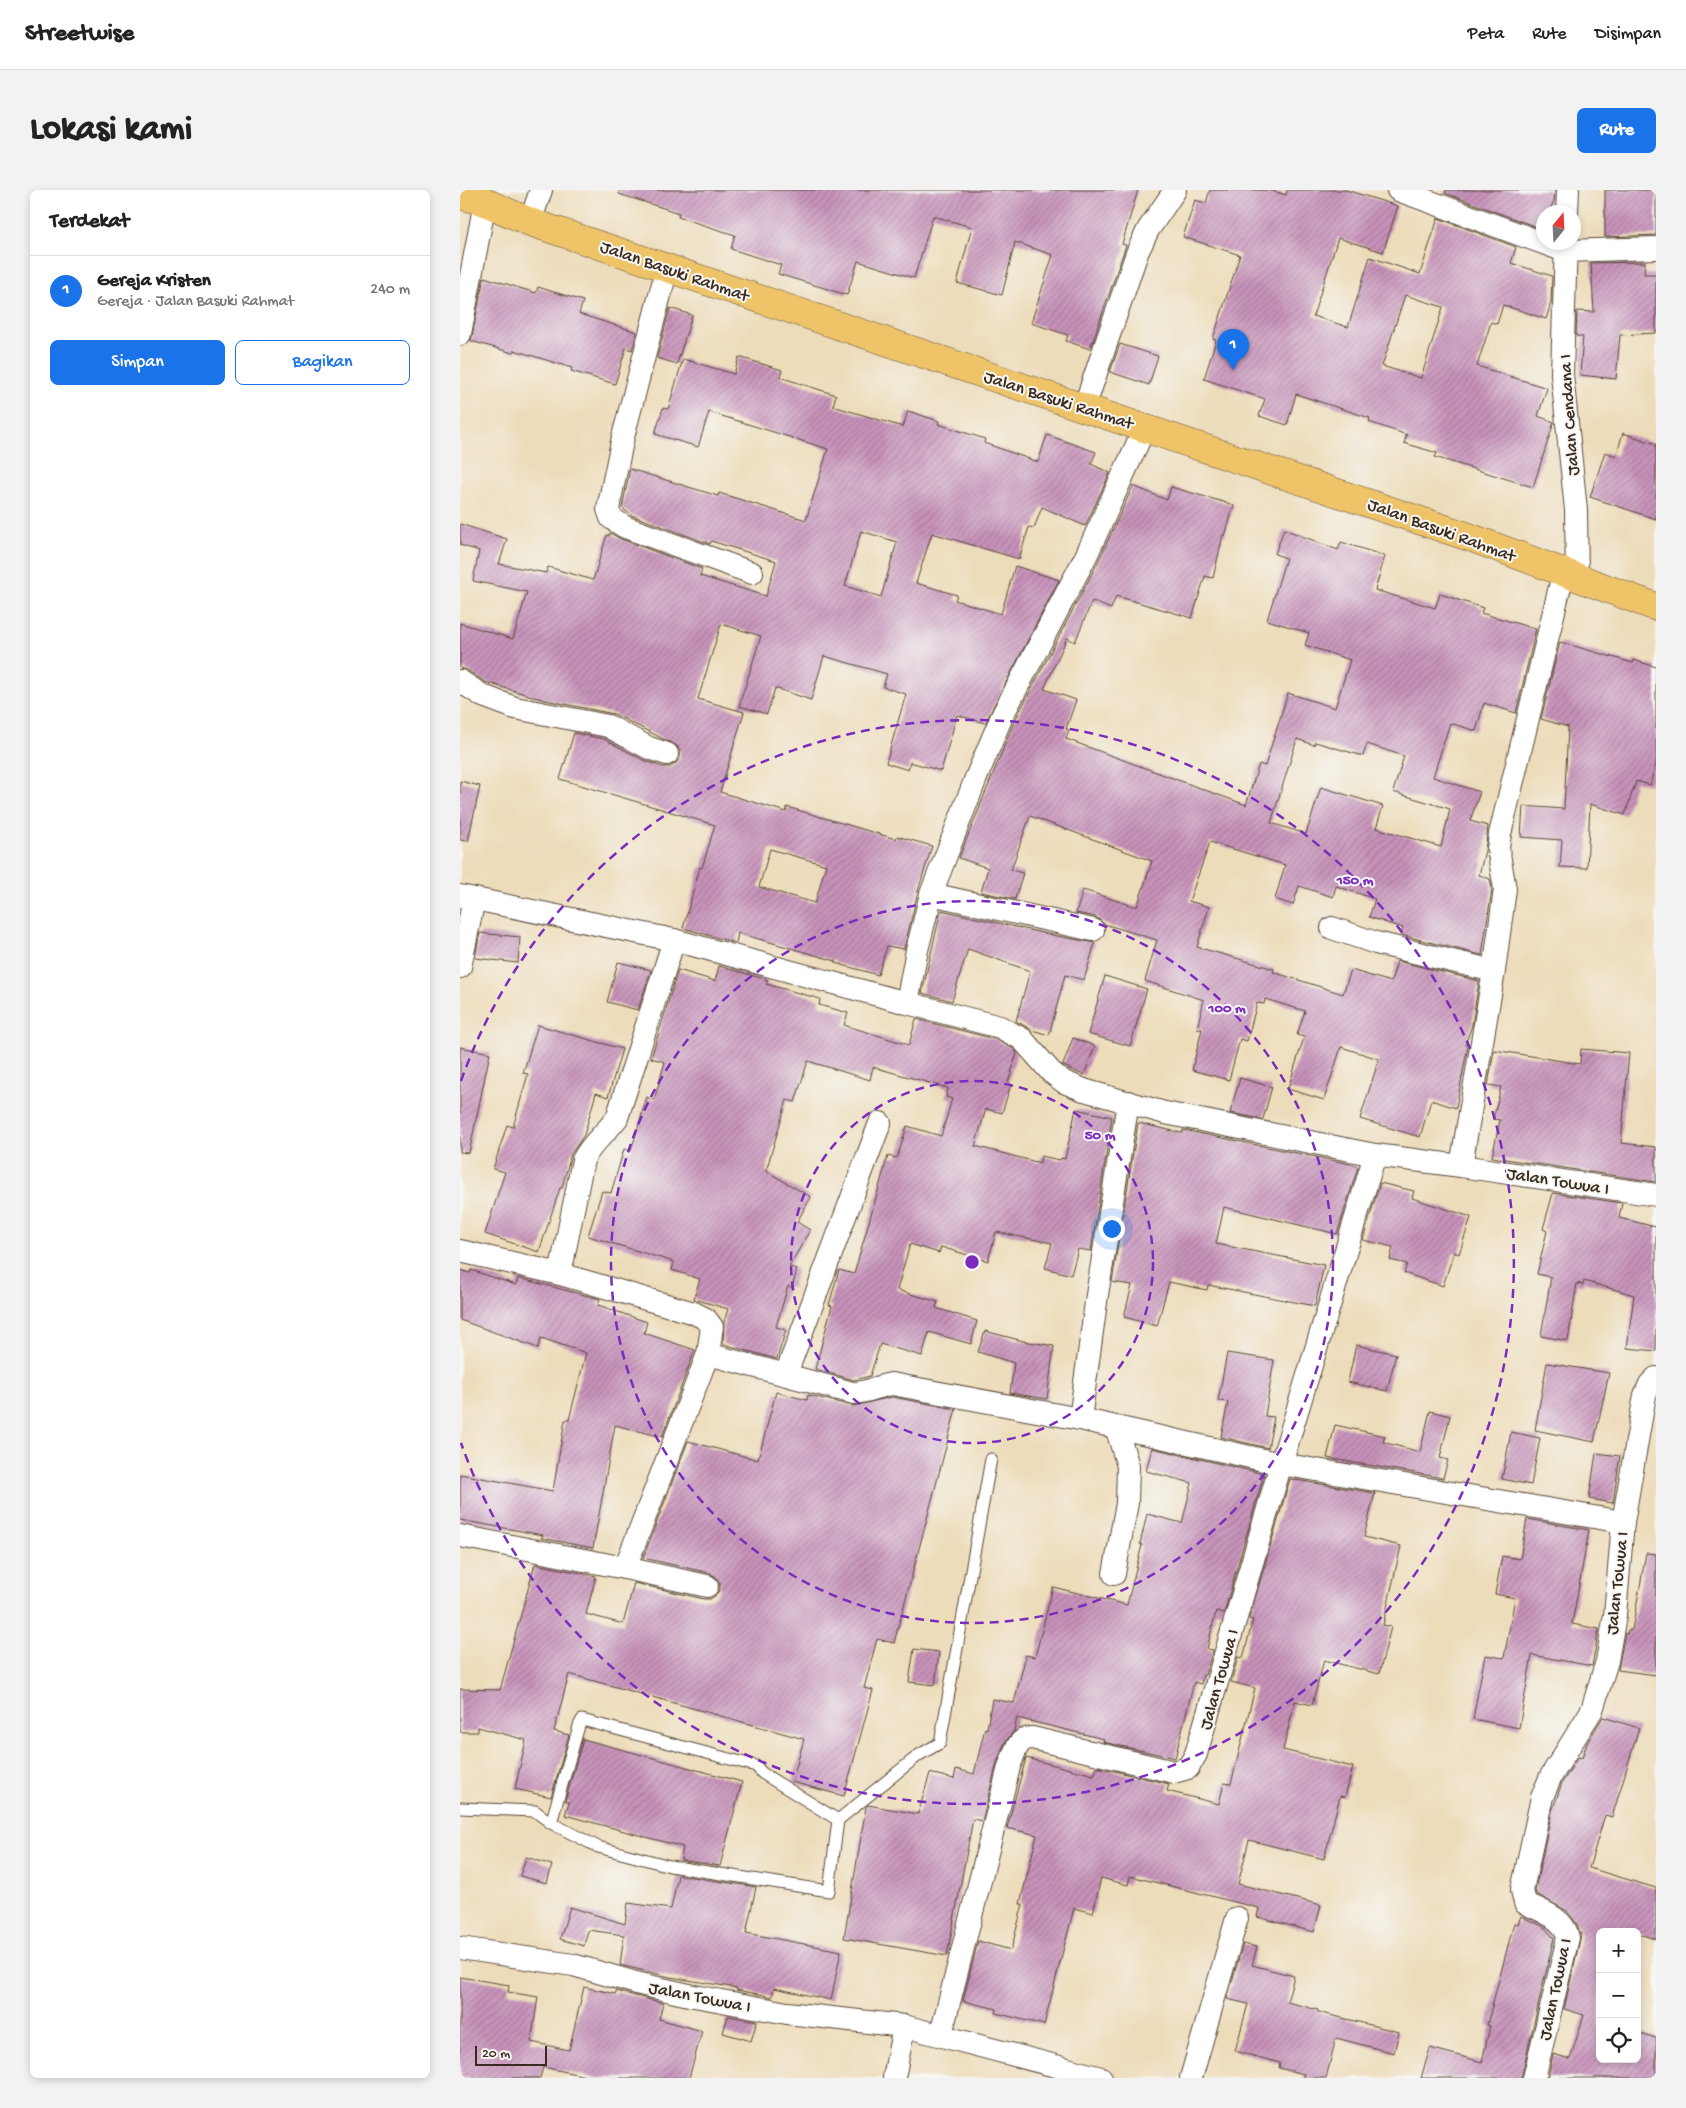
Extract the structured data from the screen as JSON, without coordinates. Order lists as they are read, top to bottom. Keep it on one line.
{"streets":{"highway":["Jalan Basuki Rahmat"],"street":["Jalan Cendana I","Jalan Towua I"]},"crossings":[["Jalan Basuki Rahmat","Jalan Cendana I"],["Jalan Cendana I","Jalan Towua I"]],"scale_bar":"20 m","north":"top","page":{"header":"Streetwise","nav":["Peta","Rute","Disimpan"],"buttons":["Rute",["Simpan","Bagikan"]],"title":"Lokasi kami","heading":"Terdekat","list":[{"mark":"1","name":"Gereja Kristen","note":"Gereja · Jalan Basuki Rahmat","value":"240 m"}],"pins":"1","map_buttons":["+","−"],"scale":"20 m"},"rings":["150 m","100 m","50 m"]}
